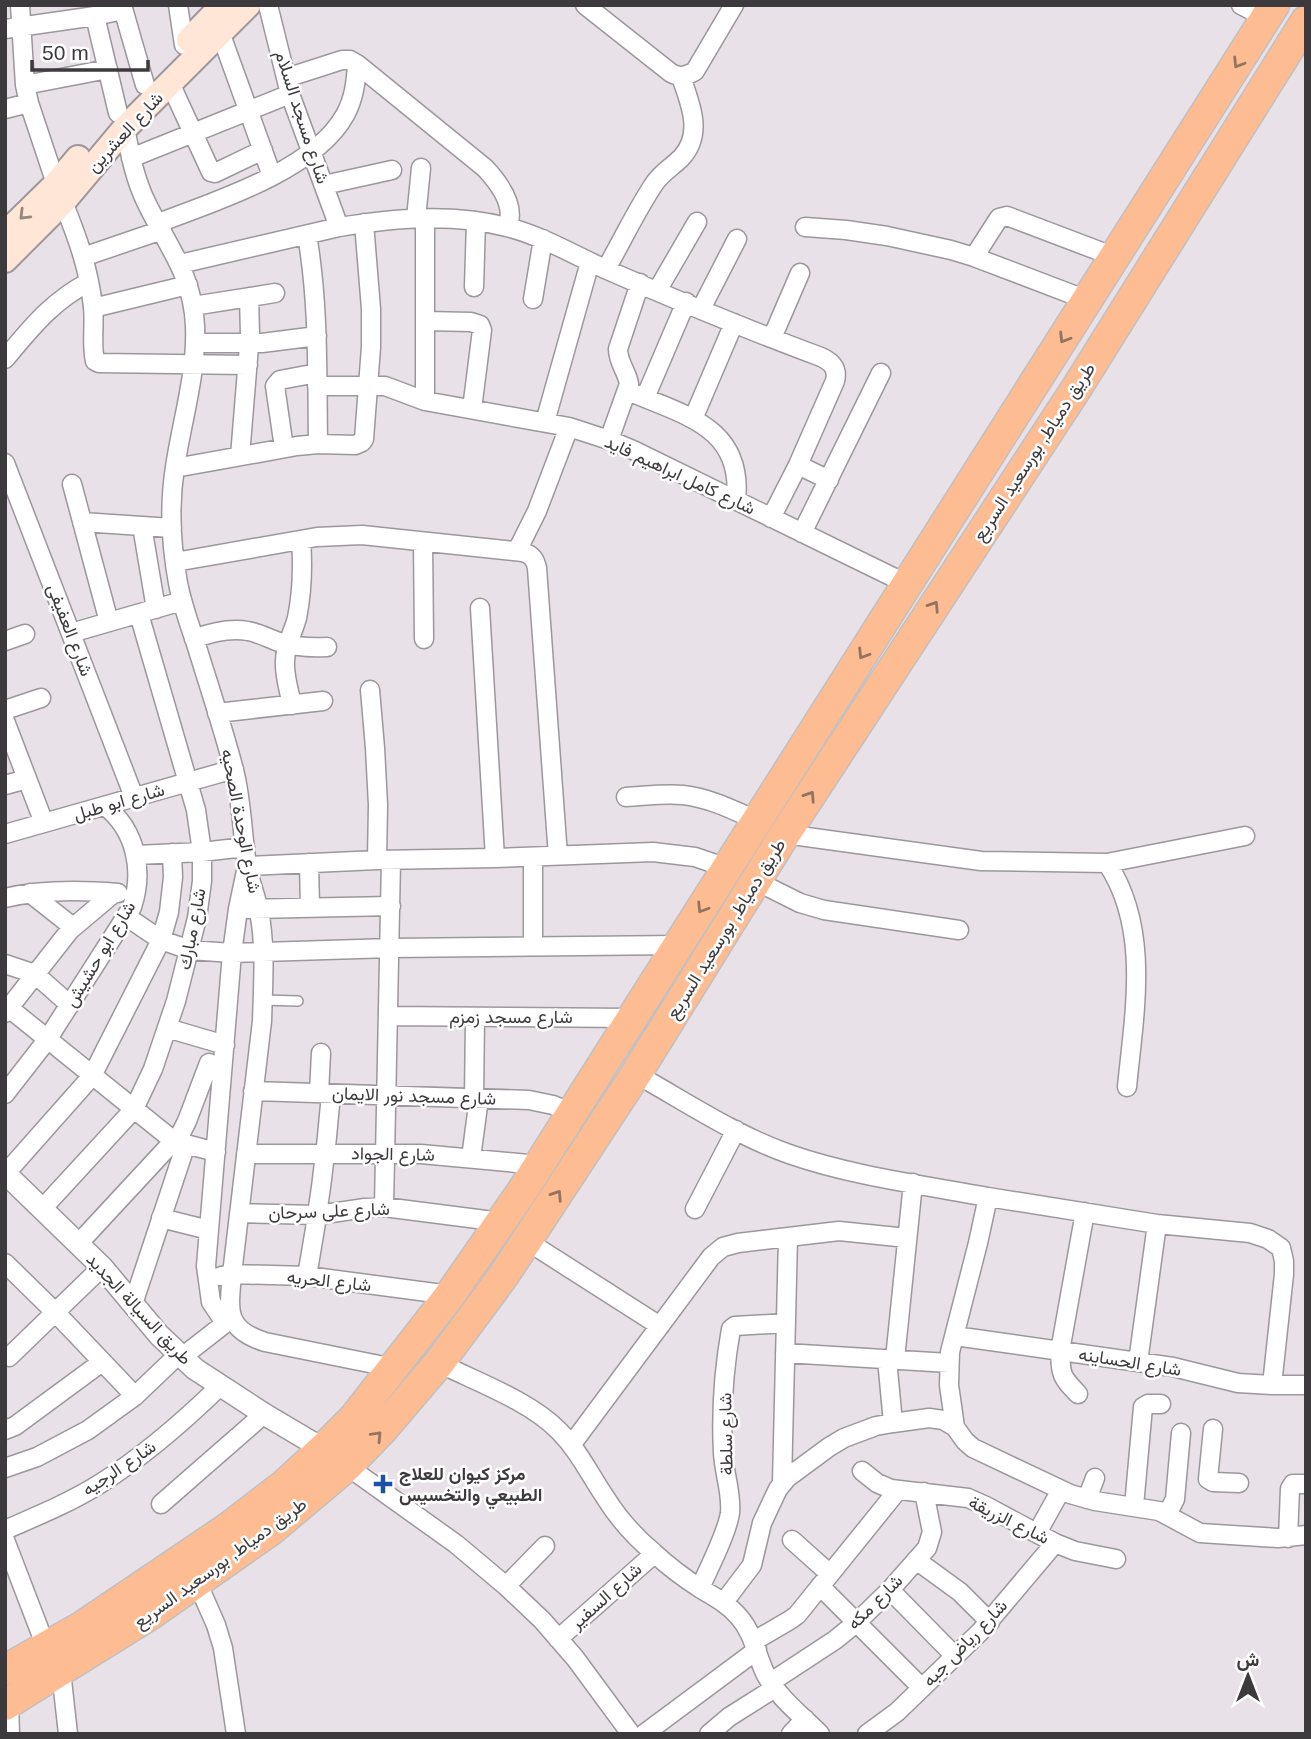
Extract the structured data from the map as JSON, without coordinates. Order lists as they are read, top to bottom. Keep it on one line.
{"streets":{"highway":["طريق دمياط, بورسعيد السريع"],"main road":["شارع العشرين"],"street":["شارع مسجد السلام","شارع كامل ابراهيم فايد","شارع العفيفى","شارع ابو طبل","شارع الوحدة الصحيه","شارع مبارك","شارع ابو حشيش","شارع مسجد زمزم","شارع مسجد نور الايمان","شارع الجواد","شارع على سرحان","شارع الحريه","طريق السيالة الجديد","شارع الحساينه","شارع سلطة","شارع الرجيه","شارع الزريقة","شارع السفير","شارع مكه","شارع رياض جبه"]},"crossings":[["شارع العشرين","شارع الوحدة الصحيه"],["طريق دمياط, بورسعيد السريع","شارع كامل ابراهيم فايد"],["طريق دمياط, بورسعيد السريع","شارع مسجد زمزم"],["طريق دمياط, بورسعيد السريع","شارع مسجد نور الايمان"],["طريق دمياط, بورسعيد السريع","شارع الجواد"],["طريق دمياط, بورسعيد السريع","شارع على سرحان"],["طريق دمياط, بورسعيد السريع","شارع الحريه"],["طريق دمياط, بورسعيد السريع","طريق السيالة الجديد"],["شارع العفيفى","شارع ابو طبل"],["شارع ابو طبل","شارع الوحدة الصحيه"],["شارع ابو طبل","شارع مبارك"],["شارع ابو طبل","شارع ابو حشيش"],["شارع الوحدة الصحيه","شارع مسجد نور الايمان"],["شارع الوحدة الصحيه","شارع الجواد"],["شارع الوحدة الصحيه","شارع على سرحان"],["شارع الوحدة الصحيه","شارع الحريه"],["شارع مبارك","طريق السيالة الجديد"],["طريق السيالة الجديد","شارع الرجيه"],["طريق السيالة الجديد","شارع السفير"],["شارع الزريقة","شارع مكه"],["شارع الزريقة","شارع رياض جبه"]],"places":{"health":["مركز كيوان للعلاج الطبيعي والتخسيس"]},"scale_bar":"50 m","north":"top"}
